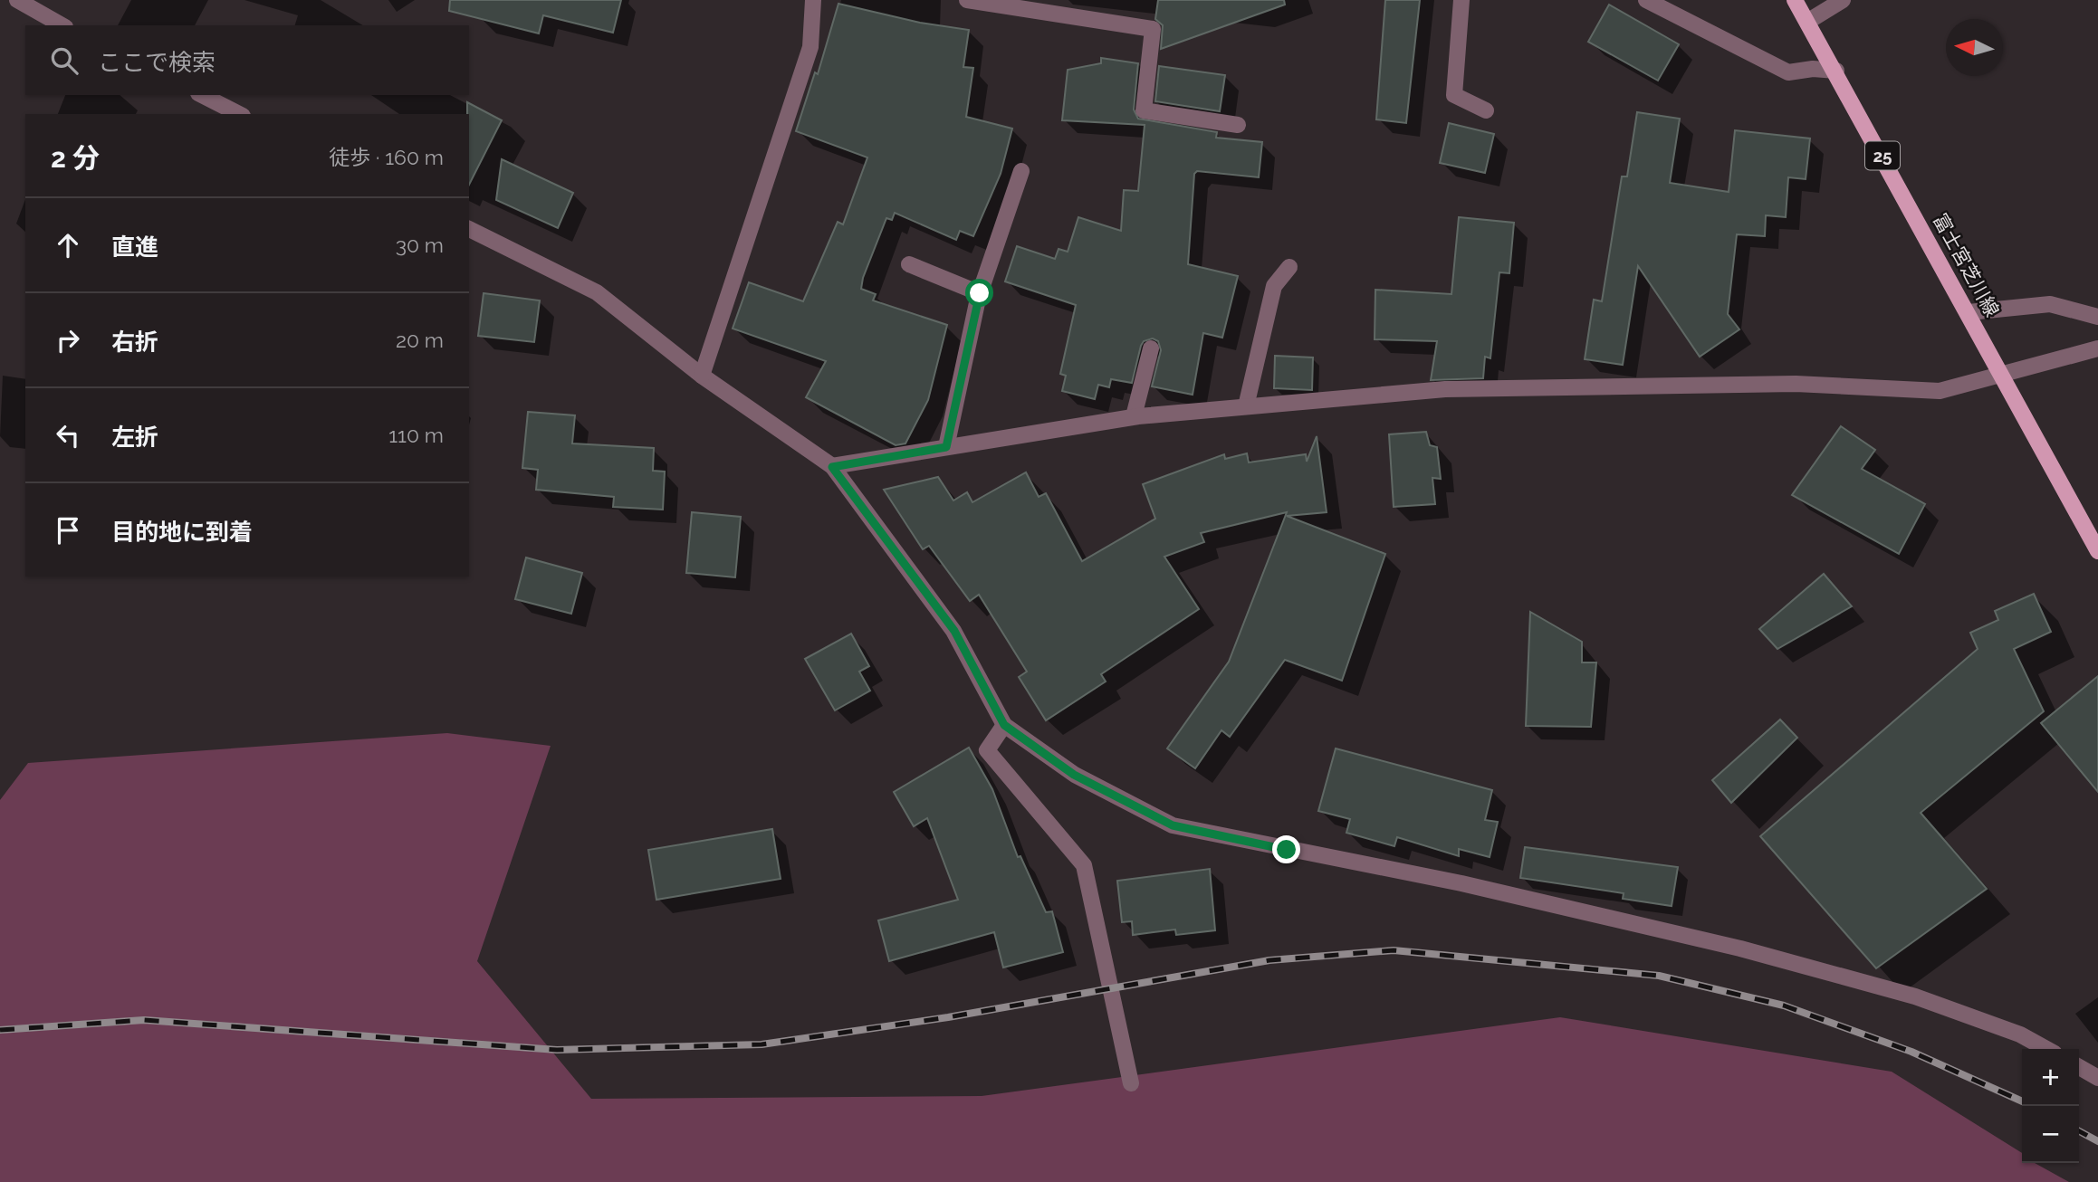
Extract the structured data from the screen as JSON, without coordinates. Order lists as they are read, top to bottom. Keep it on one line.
{"streets":{"main road":["25","富士宮芝川線"]},"north":"left","page":{"search":"ここで検索","heading":["2 分","徒歩 · 160 m"],"list":[["直進","30 m"],["右折","20 m"],["左折","110 m"],"目的地に到着"],"map_buttons":["+","−"]}}
